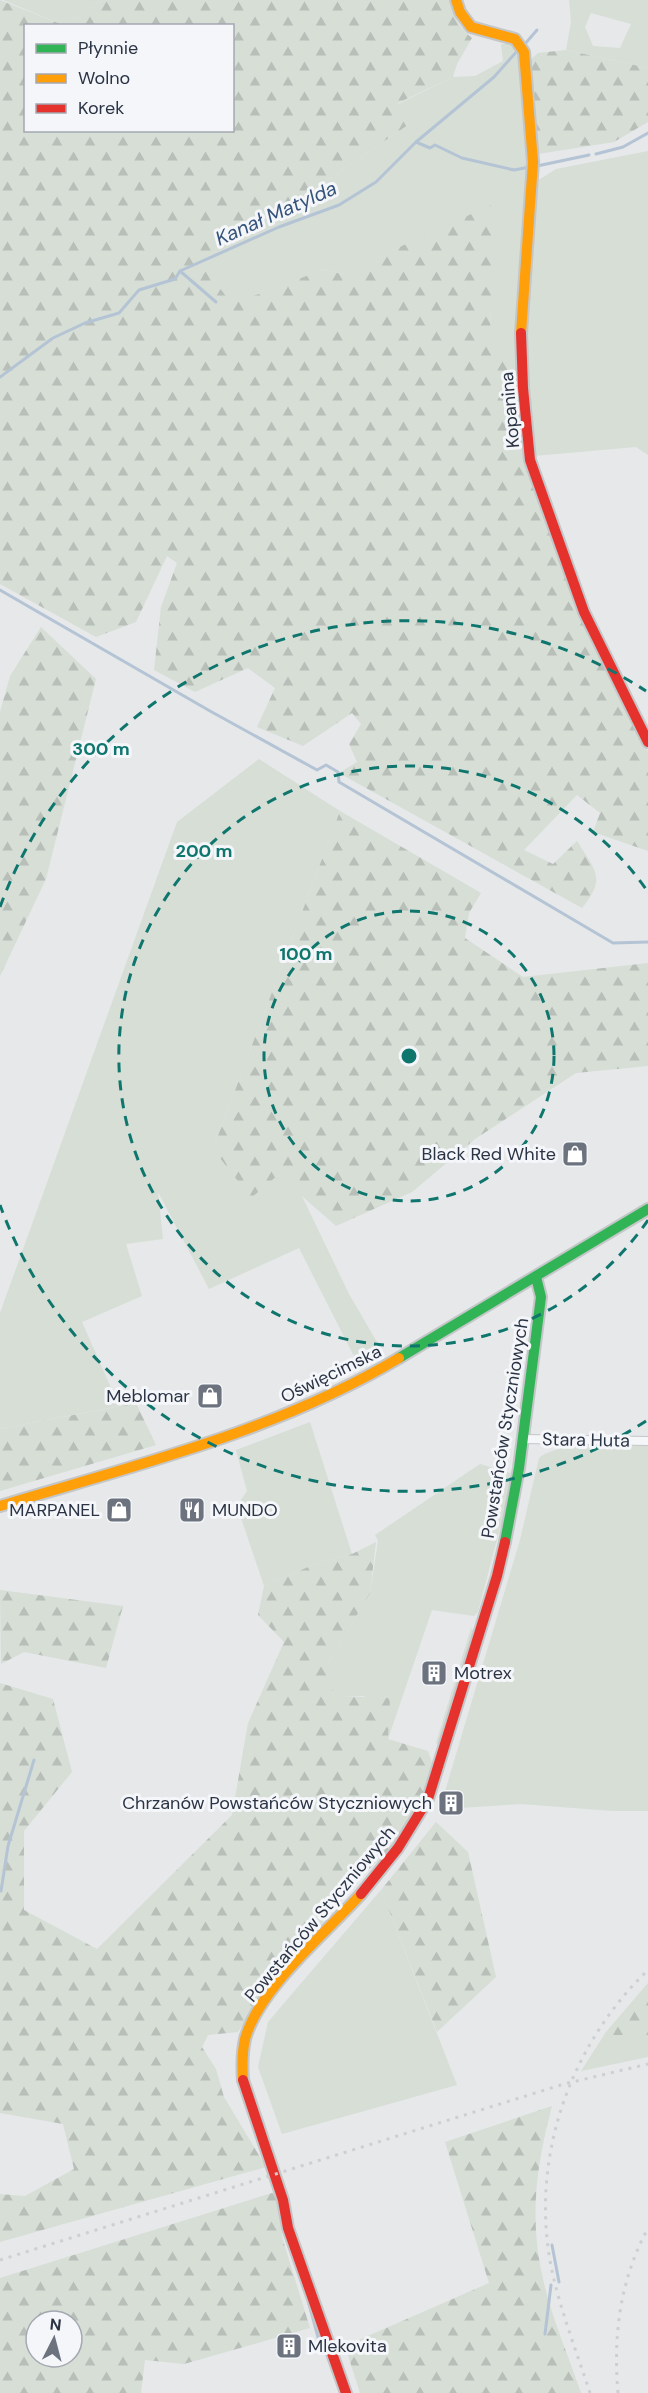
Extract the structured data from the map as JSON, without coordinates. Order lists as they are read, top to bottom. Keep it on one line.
{"streets":{"street":["Kopanina","Oświęcimska","Powstańców Styczniowych","Stara Huta"]},"crossings":[["Oświęcimska","Powstańców Styczniowych"],["Powstańców Styczniowych","Stara Huta"]],"water":["Kanał Matylda"],"places":{"shop":["Black Red White","Meblomar","MARPANEL"],"restaurant":["MUNDO"],"building":["Motrex","Chrzanów Powstańców Styczniowych","Mlekovita"]},"legend":["Płynnie","Wolno","Korek"],"north":"top","rings":["300 m","200 m","100 m"]}
